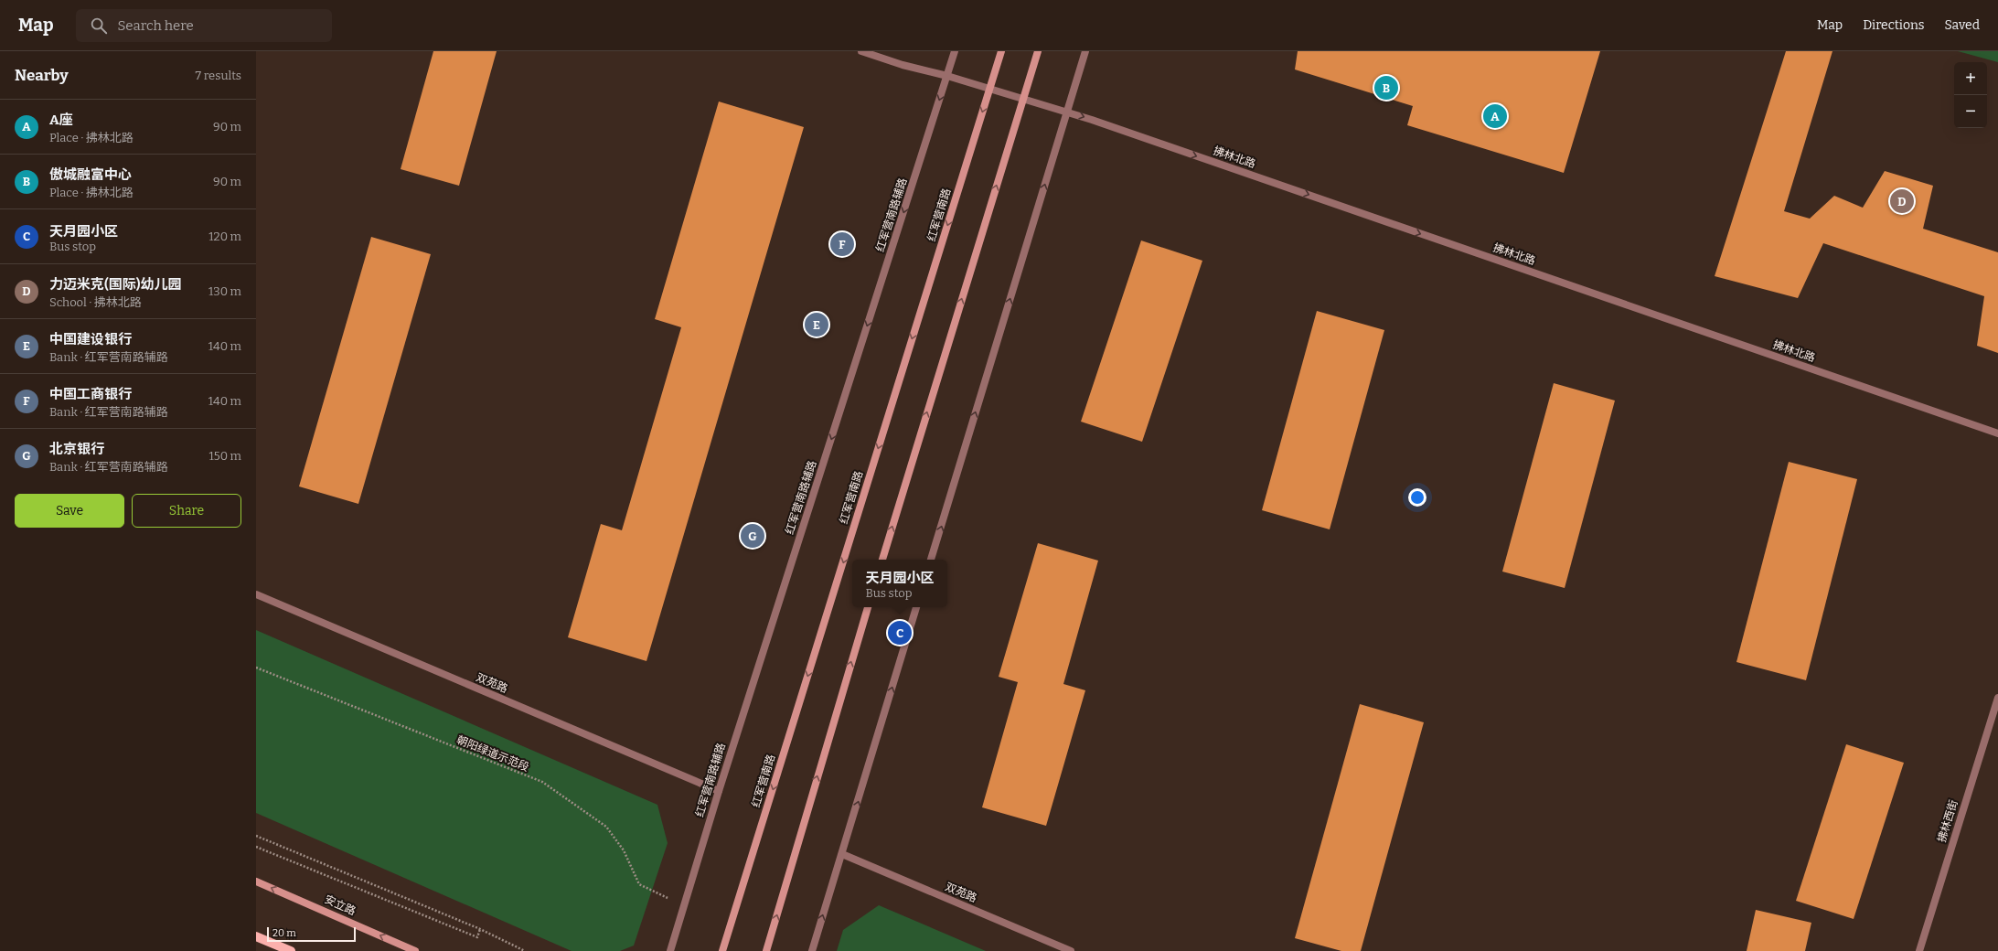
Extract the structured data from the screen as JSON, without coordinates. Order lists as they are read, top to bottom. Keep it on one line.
{"streets":{"main road":["红军营南路","安立路"],"street":["拂林北路","红军营南路辅路","双苑路","拂林西街"],"path":["朝阳绿道示范段"]},"crossings":[["拂林北路","红军营南路辅路"],["拂林北路","红军营南路"],["红军营南路辅路","双苑路"],["红军营南路辅路","朝阳绿道示范段"]],"one_way":["拂林北路","红军营南路辅路","安立路"],"scale_bar":"20 m","page":{"header":"Map","search":"Search here","nav":["Map","Directions","Saved"],"heading":["Nearby","7 results"],"map_buttons":["+","−"],"pins":["B","A","D","F","E","G","C"],"list":[{"mark":"A","name":"A座","note":"Place · 拂林北路","value":"90 m"},{"mark":"B","name":"傲城融富中心","note":"Place · 拂林北路","value":"90 m"},{"mark":"C","name":"天月园小区","note":"Bus stop","value":"120 m"},{"mark":"D","name":"力迈米克(国际)幼儿园","note":"School · 拂林北路","value":"130 m"},{"mark":"E","name":"中国建设银行","note":"Bank · 红军营南路辅路","value":"140 m"},{"mark":"F","name":"中国工商银行","note":"Bank · 红军营南路辅路","value":"140 m"},{"mark":"G","name":"北京银行","note":"Bank · 红军营南路辅路","value":"150 m"}],"buttons":["Save","Share"],"popup":["天月园小区","Bus stop"],"scale":"20 m"}}
